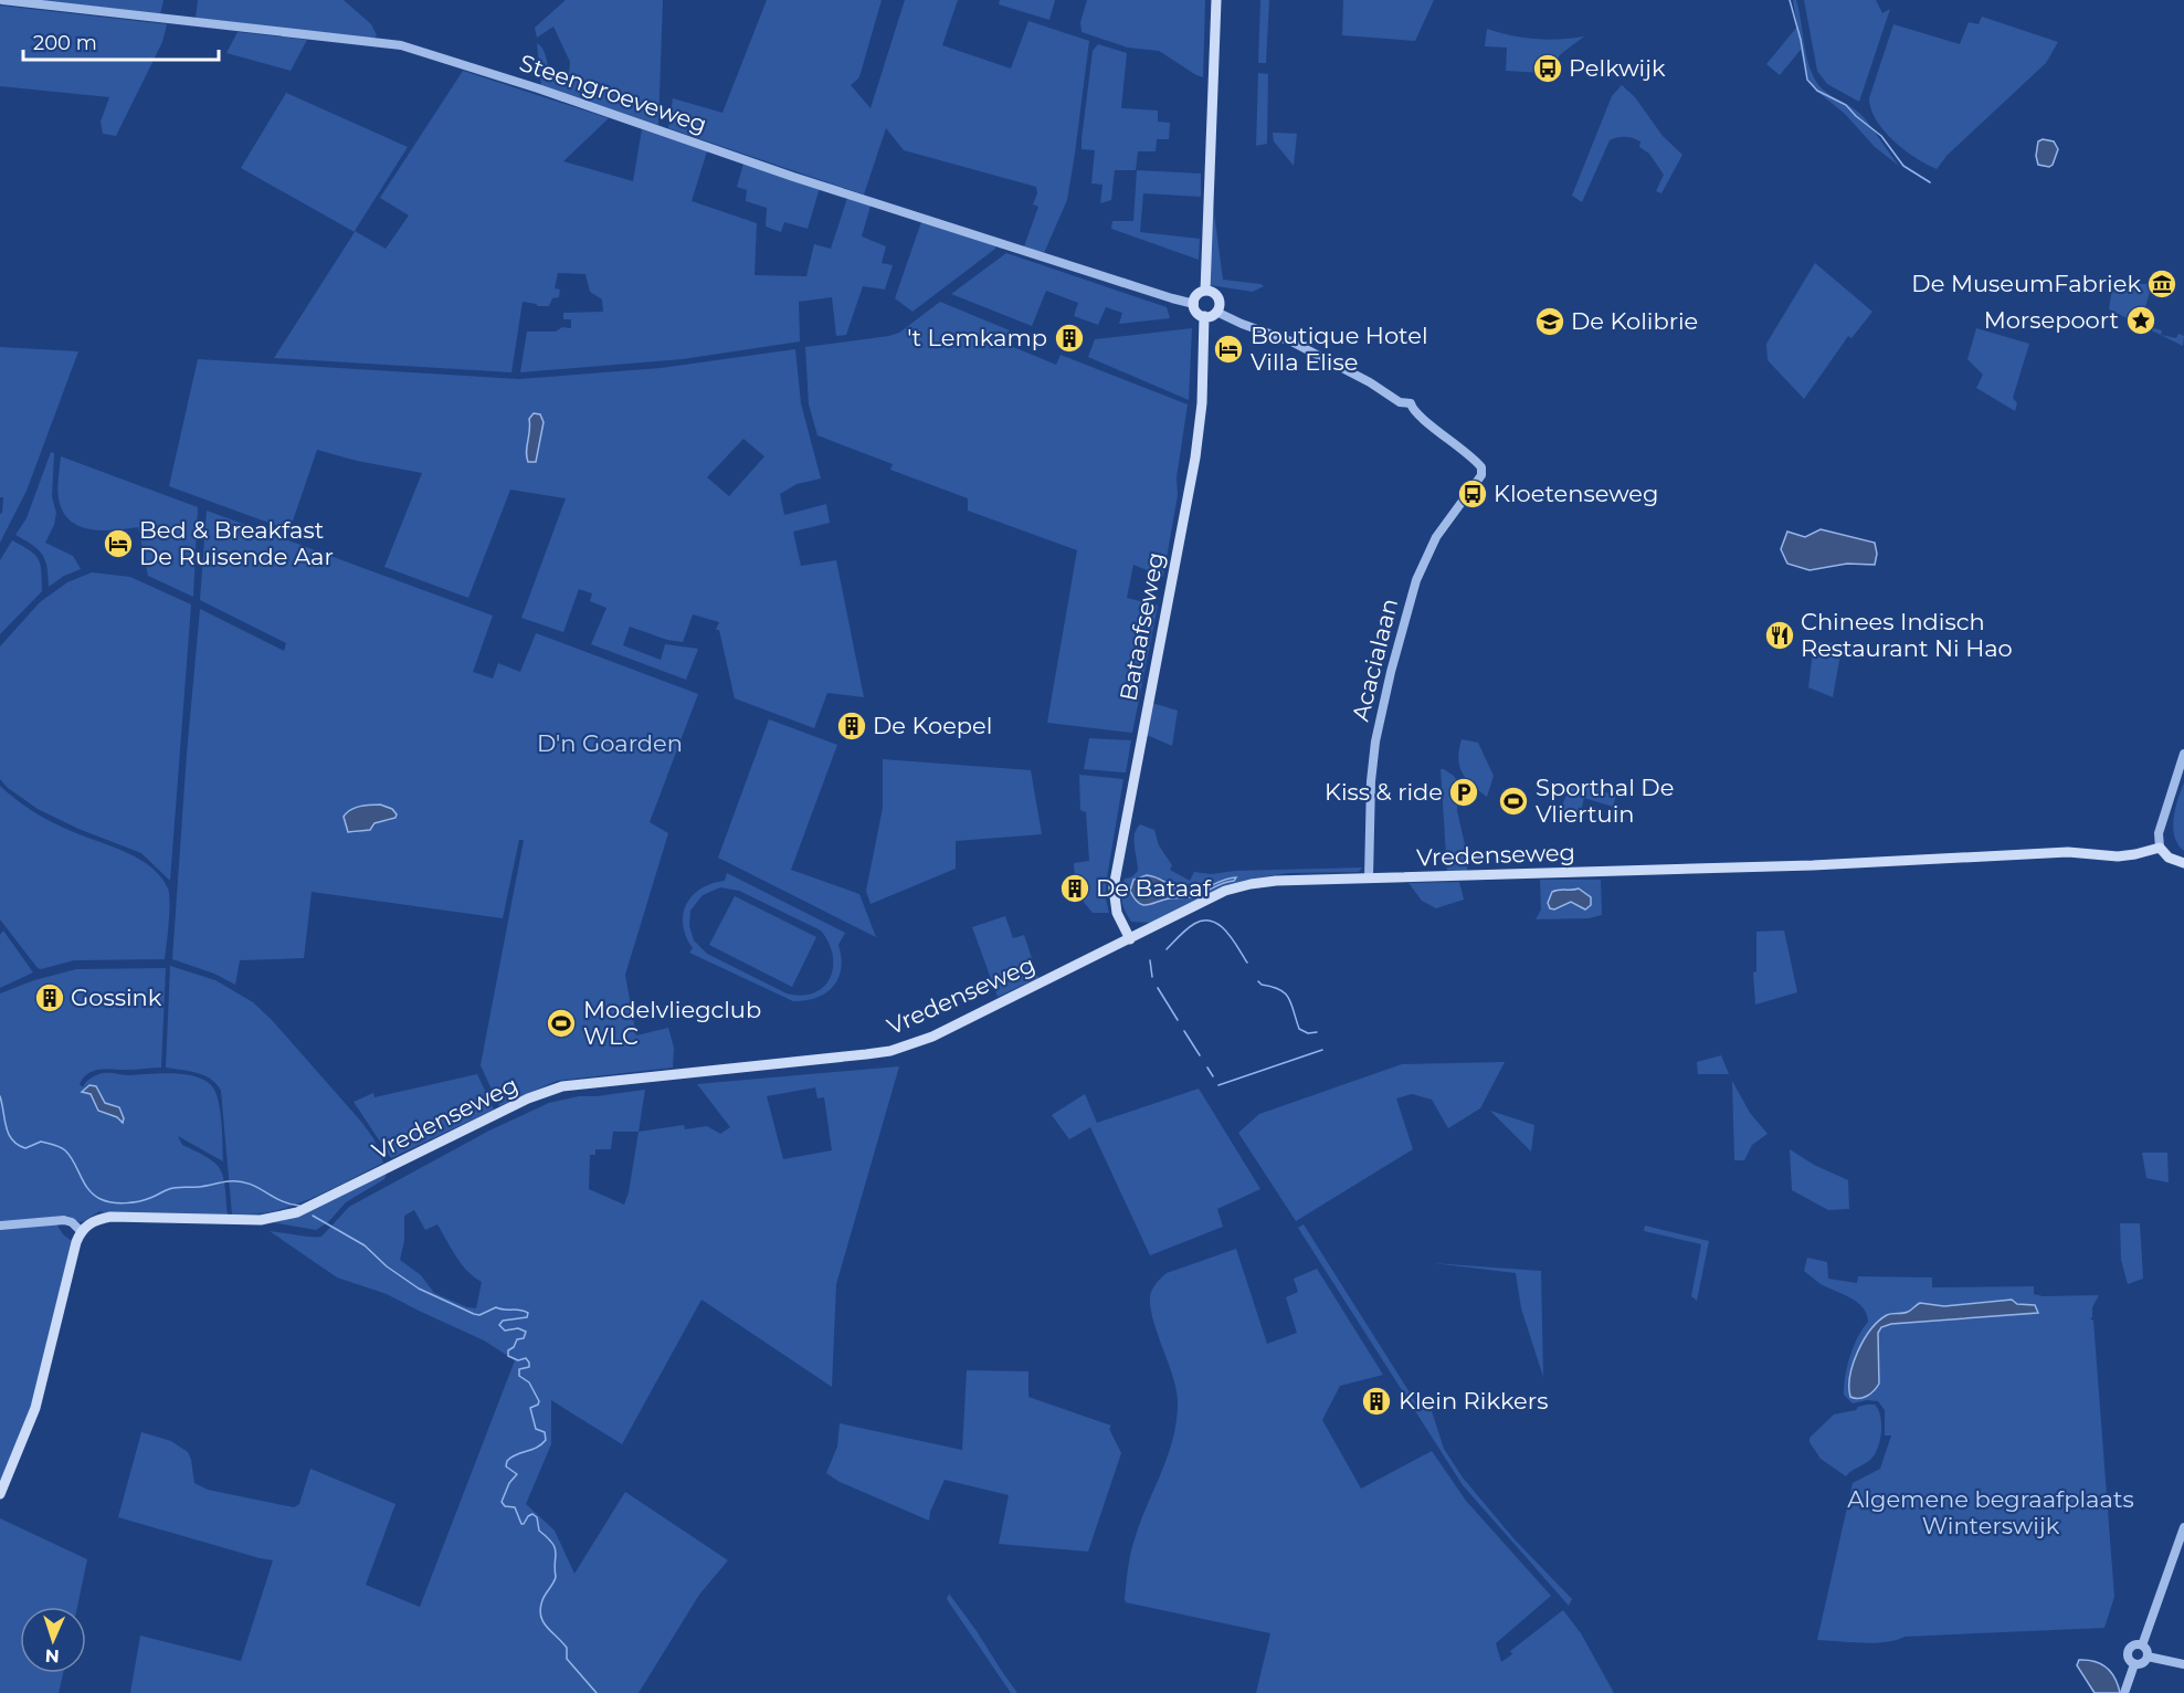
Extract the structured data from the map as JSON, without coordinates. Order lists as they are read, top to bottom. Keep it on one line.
{"streets":{"main road":["Bataafseweg","Vredenseweg"],"street":["Steengroeveweg","Acacialaan"]},"crossings":[["Steengroeveweg","Bataafseweg"],["Steengroeveweg","Acacialaan"],["Bataafseweg","Acacialaan"],["Bataafseweg","Vredenseweg"],["Acacialaan","Vredenseweg"]],"parks":["D'n Goarden","Algemene begraafplaats Winterswijk"],"places":{"bus stop":["Pelkwijk","Kloetenseweg"],"museum":["De MuseumFabriek"],"place":["Morsepoort"],"school or university":["De Kolibrie"],"building":["'t Lemkamp","De Koepel","De Bataaf","Gossink","Klein Rikkers"],"hotel":["Boutique Hotel Villa Elise","Bed & Breakfast De Ruisende Aar"],"restaurant":["Chinees Indisch Restaurant Ni Hao"],"parking":["Kiss & ride"],"sports":["Sporthal De Vliertuin","Modelvliegclub WLC"]},"scale_bar":"200 m","north":"bottom"}
